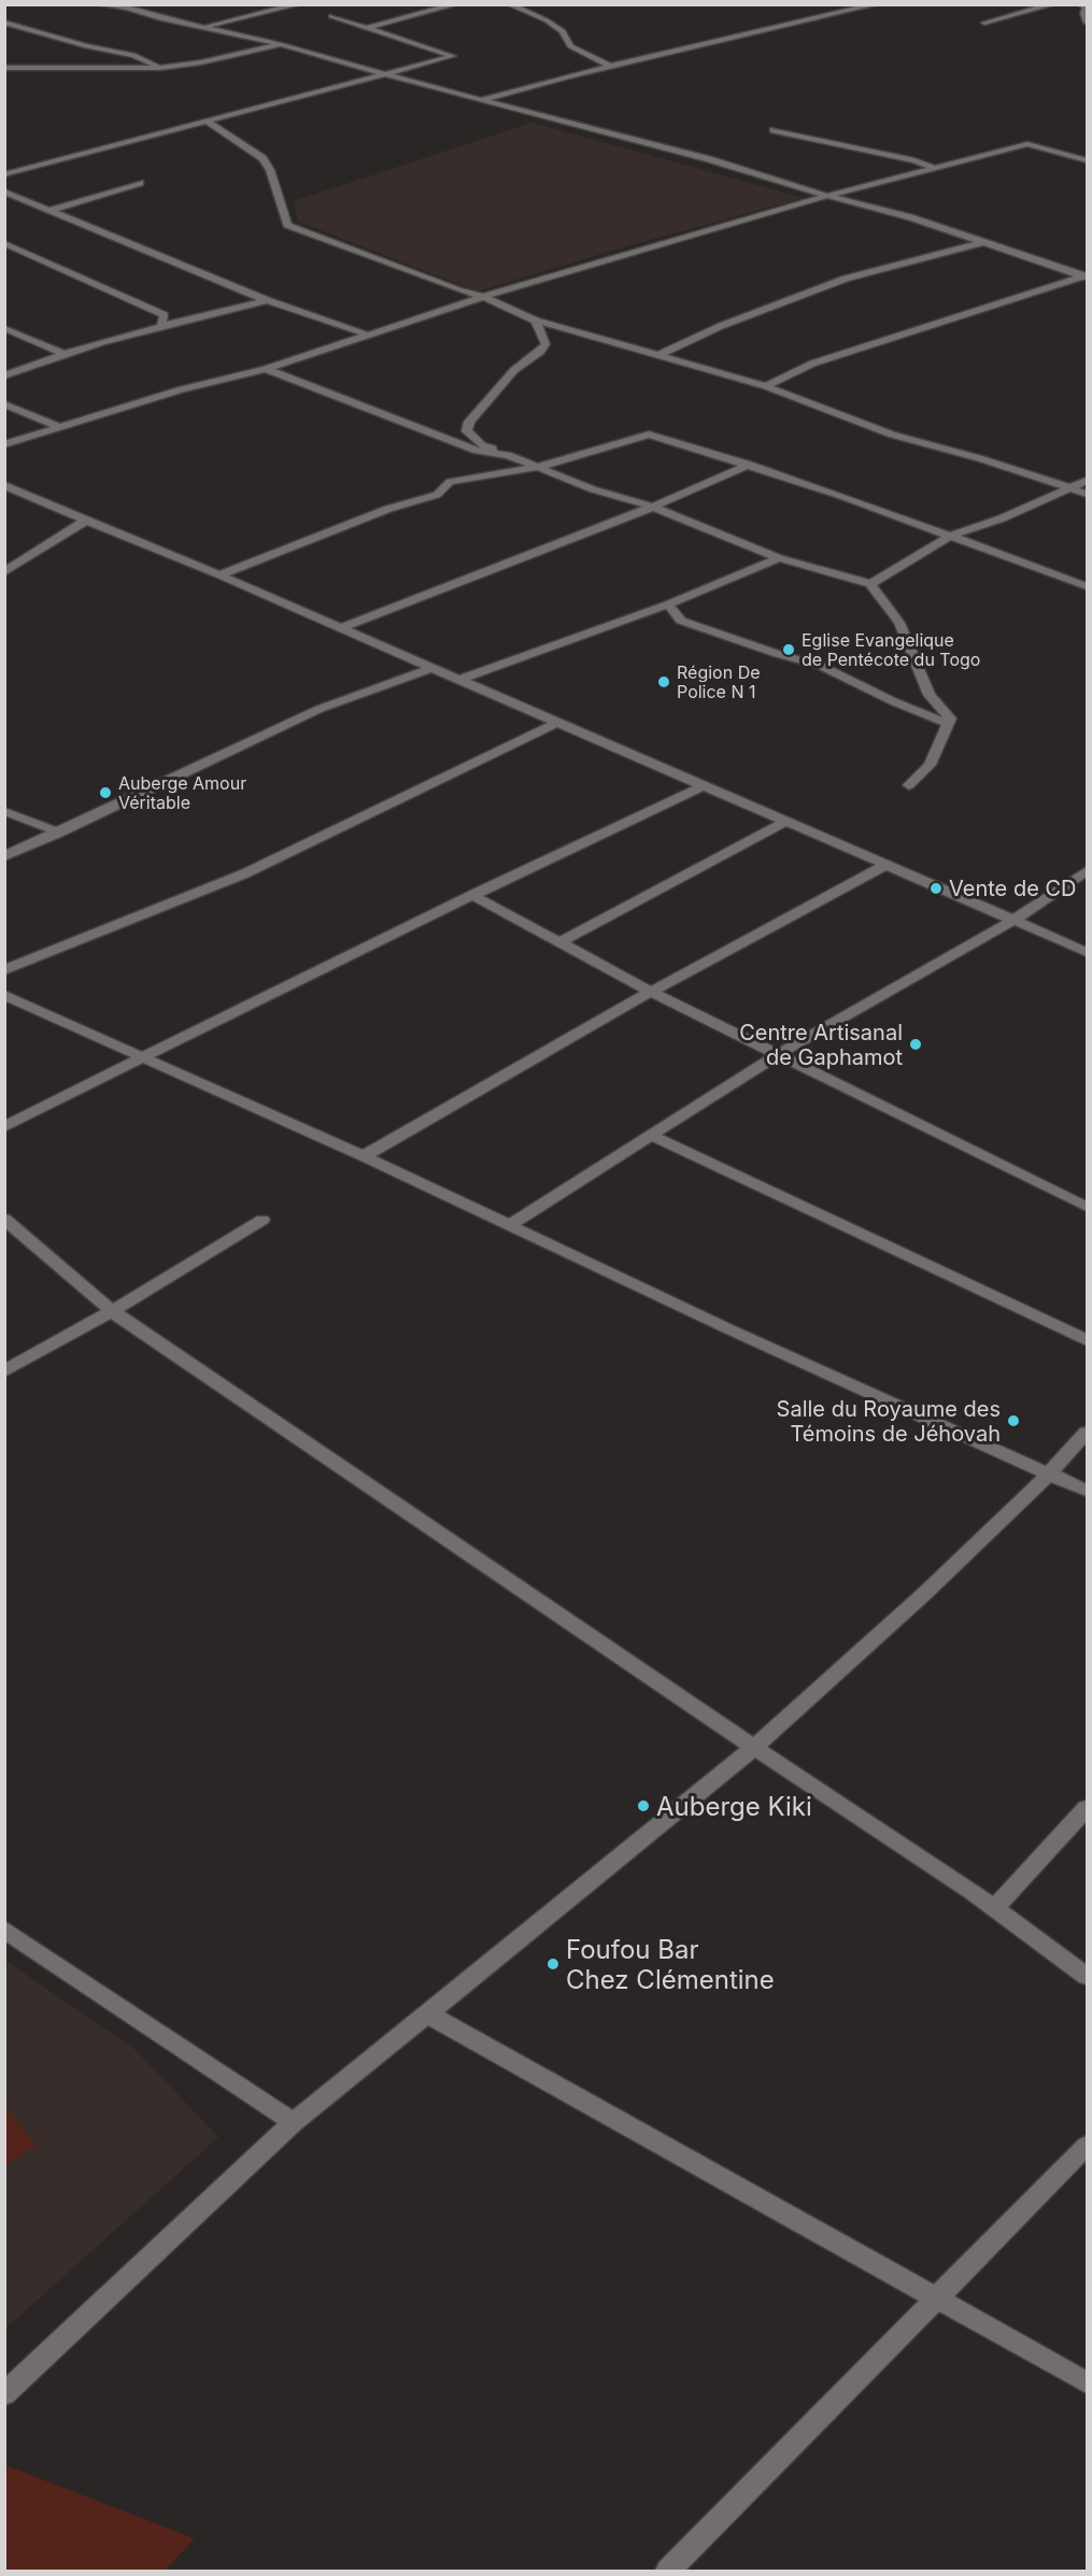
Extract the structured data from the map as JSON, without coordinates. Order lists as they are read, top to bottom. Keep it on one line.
{"places":["Eglise Evangelique de Pentécote du Togo","Région De Police N 1","Auberge Amour Véritable","Vente de CD","Centre Artisanal de Gaphamot","Salle du Royaume des Témoins de Jéhovah","Auberge Kiki","Foufou Bar Chez Clémentine"]}
